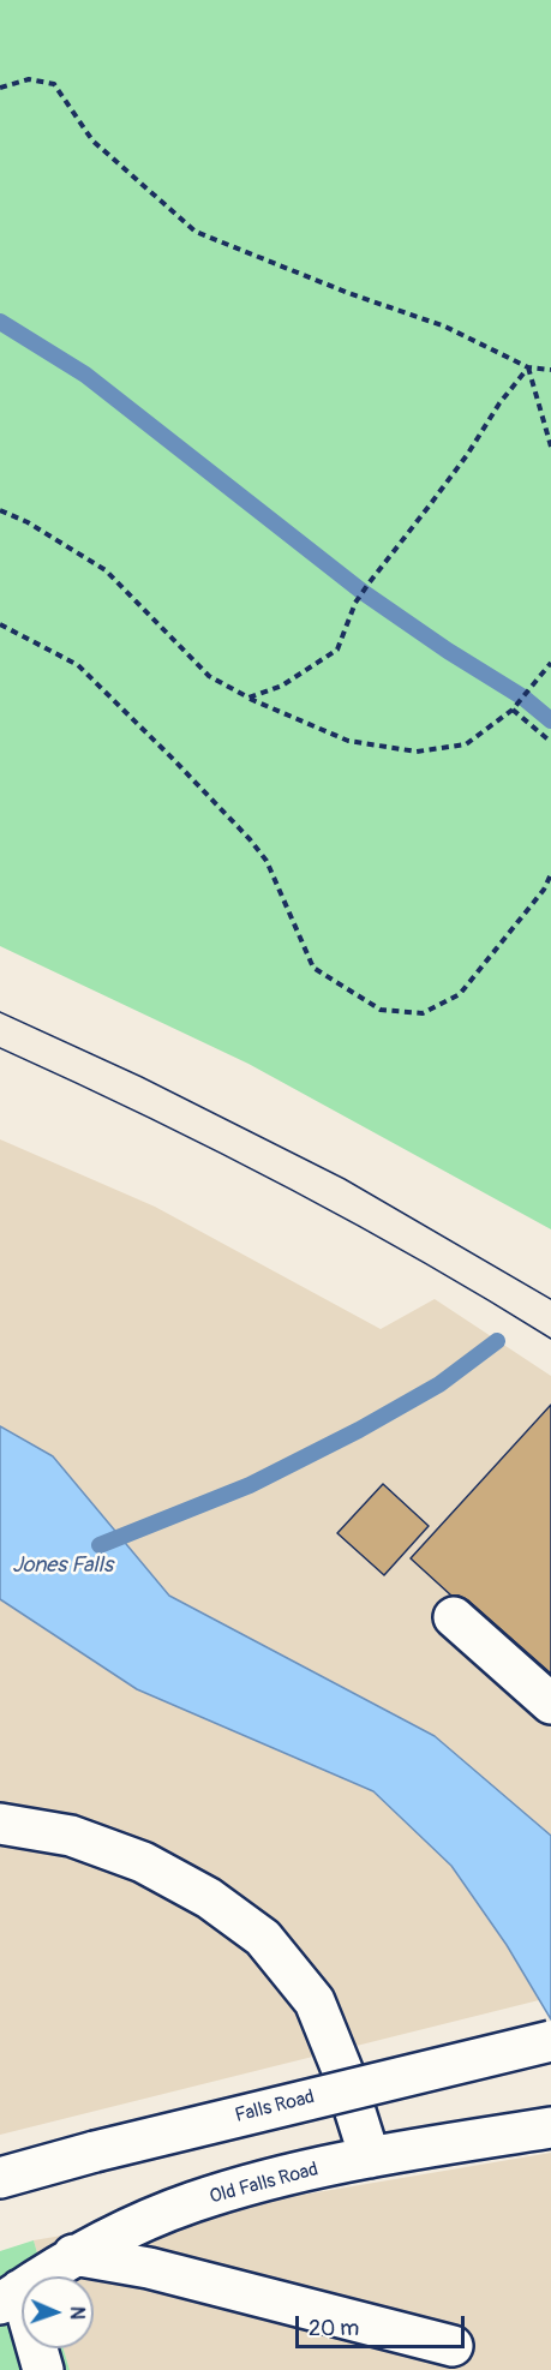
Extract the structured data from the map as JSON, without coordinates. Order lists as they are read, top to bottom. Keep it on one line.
{"streets":{"street":["Falls Road","Old Falls Road"]},"water":["Jones Falls"],"scale_bar":"20 m","north":"right"}
